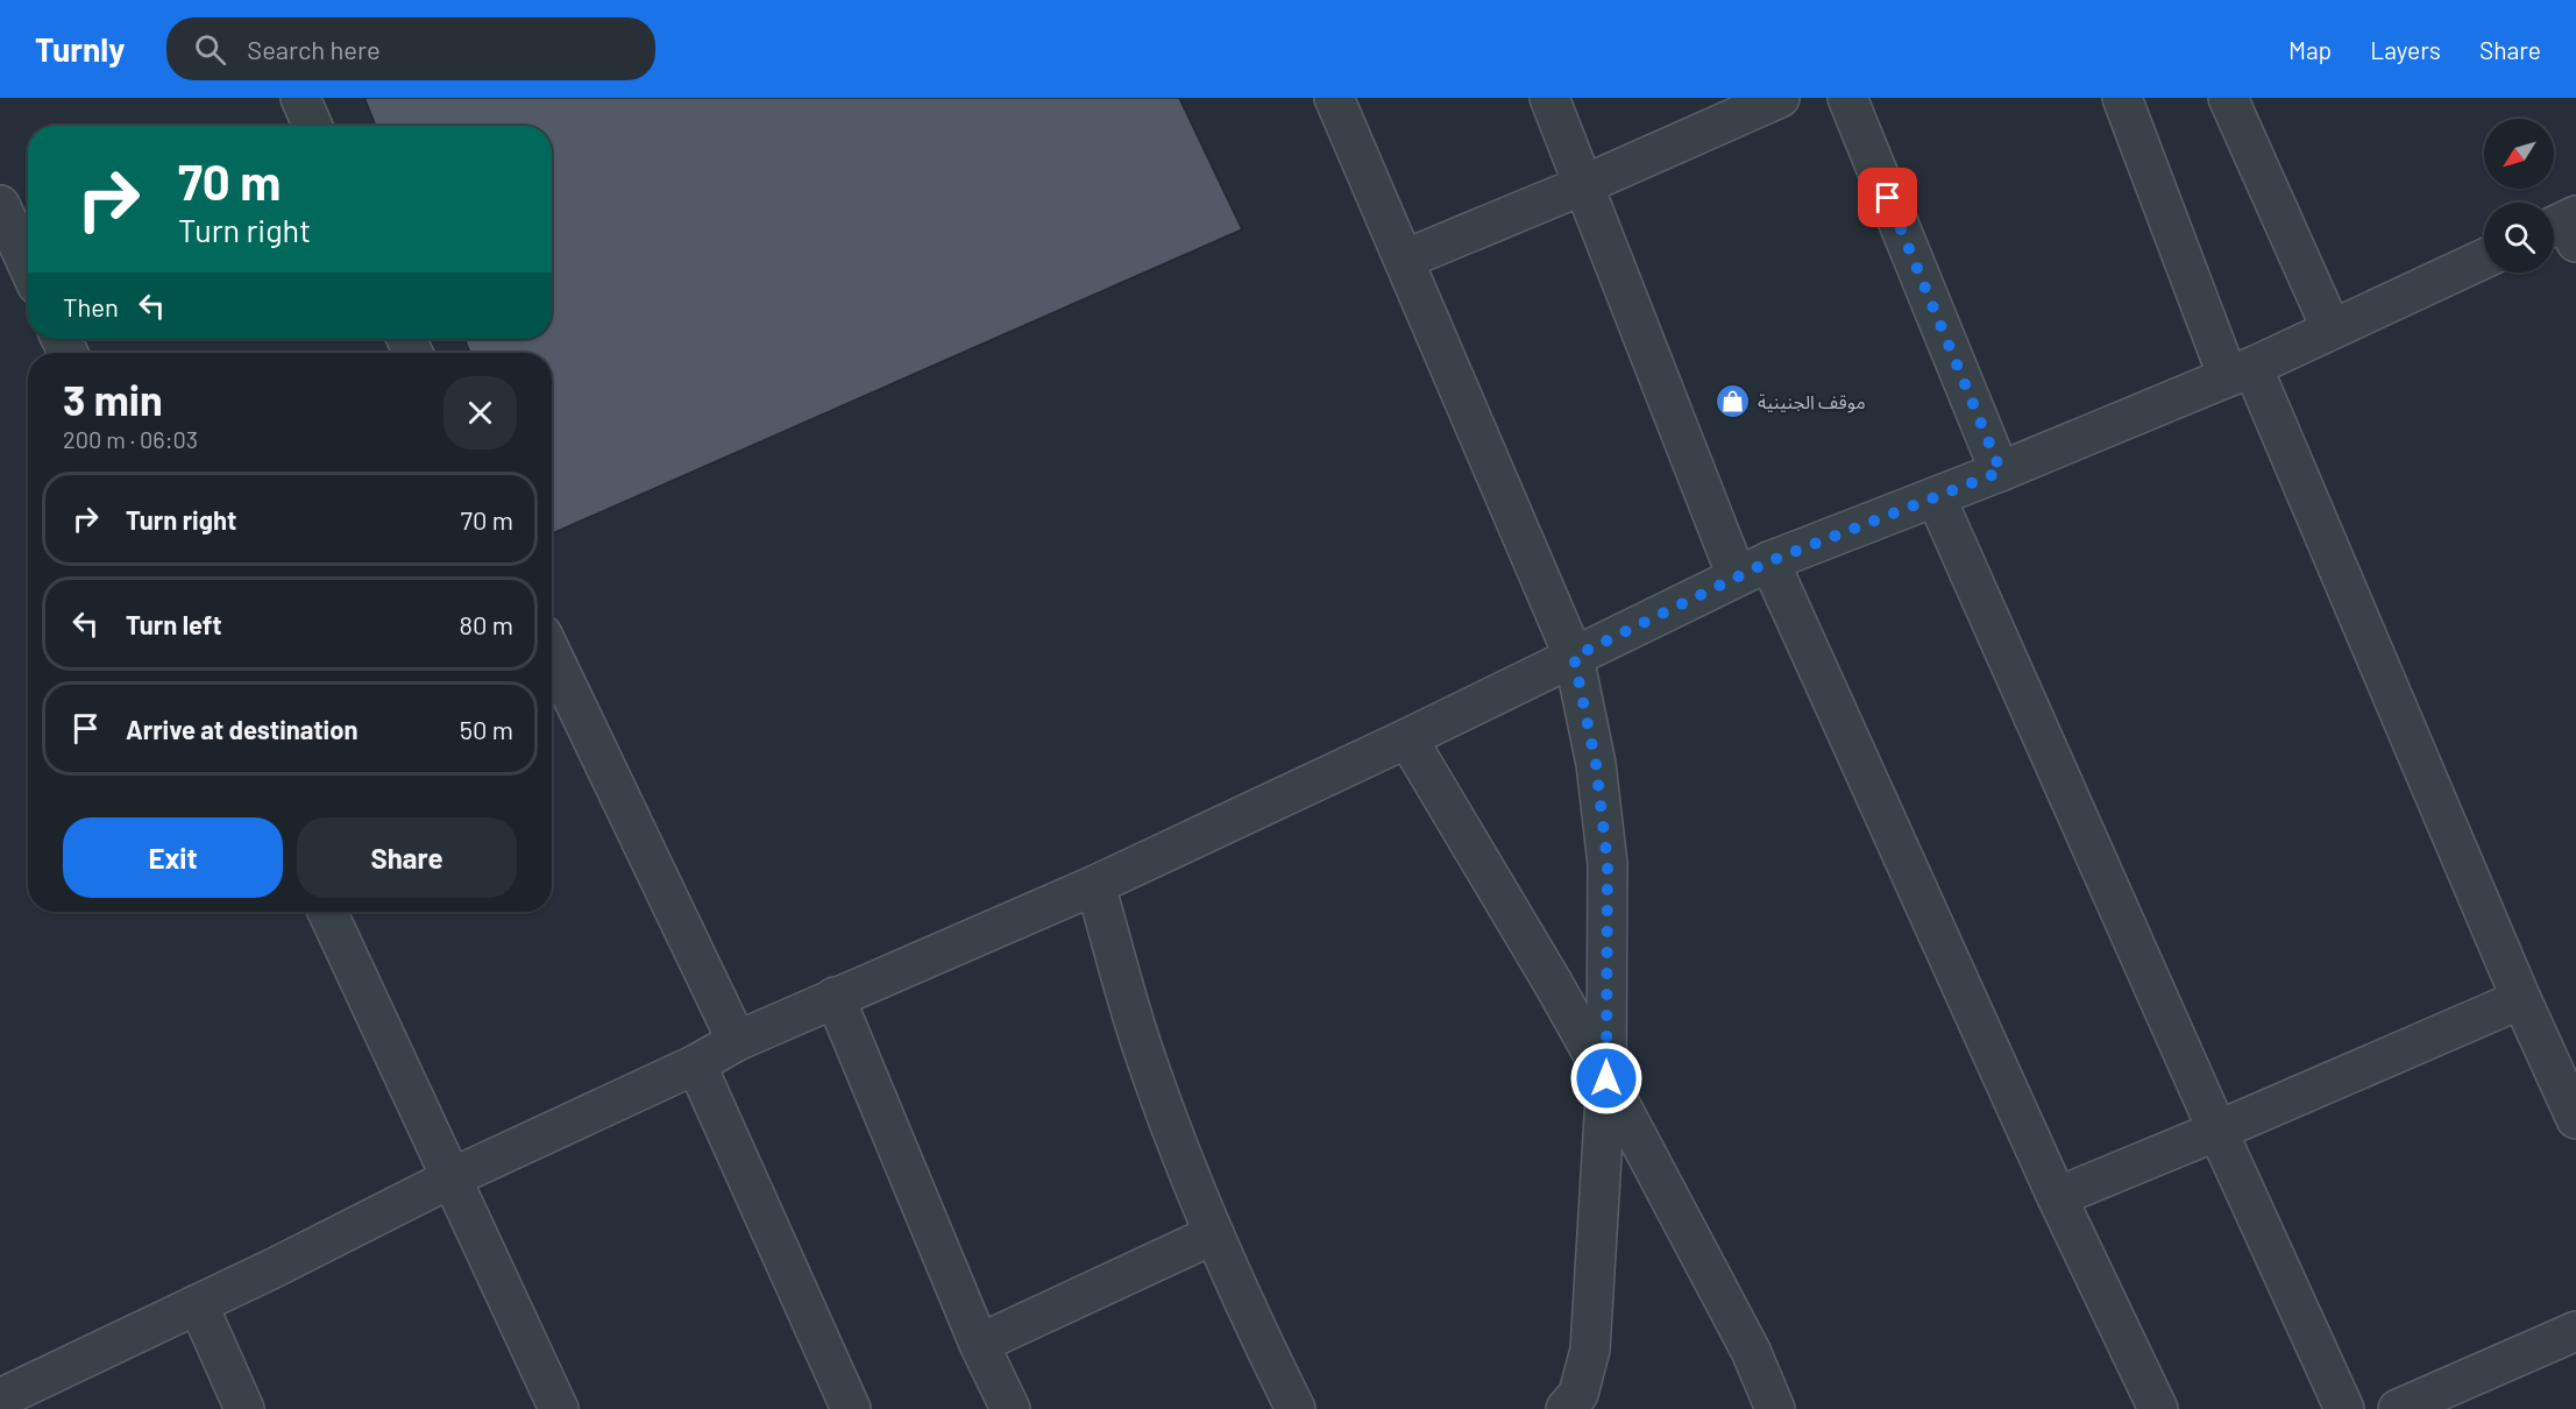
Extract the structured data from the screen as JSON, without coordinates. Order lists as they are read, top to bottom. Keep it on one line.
{"places":{"shop":["موقف الجنينية"]},"north":"bottom left","page":{"header":"Turnly","search":"Search here","nav":["Map","Layers","Share"],"turn":["70 m","Turn right"],"then":"Then","heading":["3 min","200 m · 06:03"],"list":[{"name":"Turn right","value":"70 m"},{"name":"Turn left","value":"80 m"},{"name":"Arrive at destination","value":"50 m"}],"buttons":["Exit","Share"]}}
